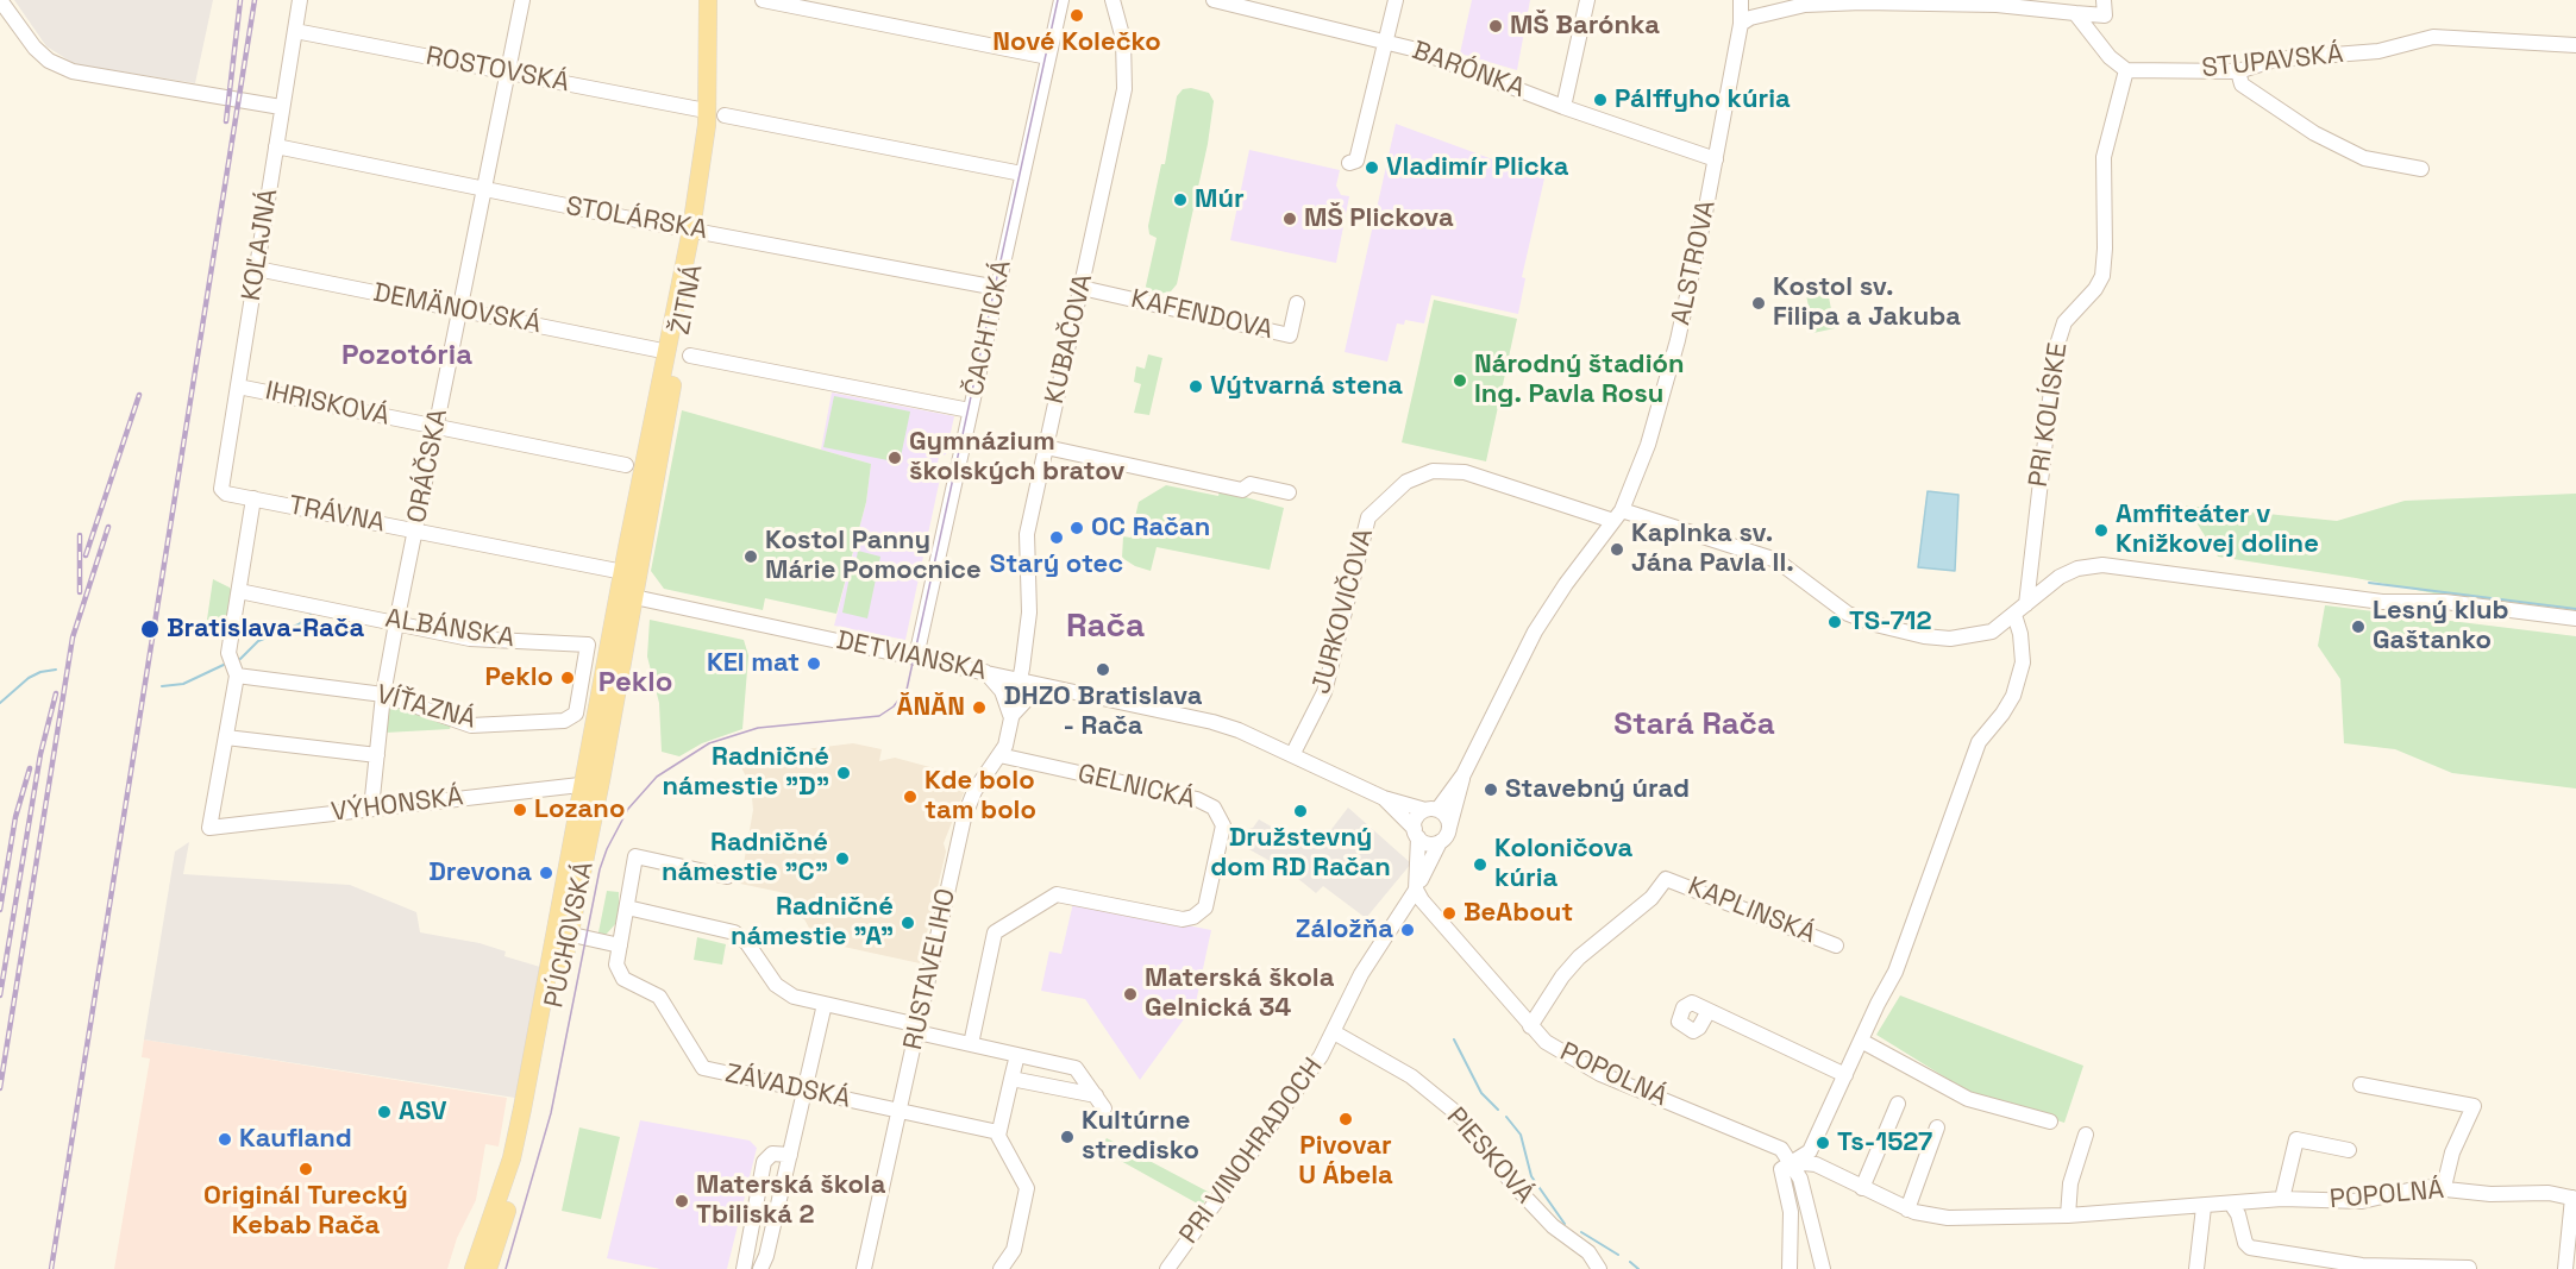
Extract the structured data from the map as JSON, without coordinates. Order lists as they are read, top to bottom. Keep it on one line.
{"streets":{"main road":["ŽITNÁ","PÚCHOVSKÁ"],"street":["STUPAVSKÁ","ROSTOVSKÁ","BARÓNKA","STOLÁRSKA","KOĽAJNÁ","ALSTROVA","DEMÄNOVSKÁ","KAFENDOVA","ČACHTICKÁ","KUBAČOVA","IHRISKOVÁ","PRI KOLÍSKE","ORÁČSKA","TRÁVNA","JURKOVIČOVA","ALBÁNSKA","DETVIANSKA","VÍŤAZNÁ","GELNICKÁ","VÝHONSKÁ","KAPLINSKÁ","RUSTAVELIHO","POPOLNÁ","ZÁVADSKÁ","PRI VINOHRADOCH","PIESKOVÁ"]},"crossings":[["STUPAVSKÁ","PRI KOLÍSKE"],["ROSTOVSKÁ","KOĽAJNÁ"],["ROSTOVSKÁ","ORÁČSKA"],["BARÓNKA","ALSTROVA"],["STOLÁRSKA","KOĽAJNÁ"],["STOLÁRSKA","ŽITNÁ"],["STOLÁRSKA","ČACHTICKÁ"],["STOLÁRSKA","ORÁČSKA"],["KOĽAJNÁ","DEMÄNOVSKÁ"],["KOĽAJNÁ","IHRISKOVÁ"],["KOĽAJNÁ","TRÁVNA"],["ALSTROVA","JURKOVIČOVA"],["ALSTROVA","DETVIANSKA"],["ALSTROVA","PRI VINOHRADOCH"],["ŽITNÁ","TRÁVNA"],["ŽITNÁ","DETVIANSKA"],["ŽITNÁ","PÚCHOVSKÁ"],["DEMÄNOVSKÁ","ORÁČSKA"],["KAFENDOVA","KUBAČOVA"],["ČACHTICKÁ","DETVIANSKA"],["KUBAČOVA","DETVIANSKA"],["KUBAČOVA","RUSTAVELIHO"],["IHRISKOVÁ","ORÁČSKA"],["PRI KOLÍSKE","JURKOVIČOVA"],["PRI KOLÍSKE","POPOLNÁ"],["ORÁČSKA","TRÁVNA"],["ORÁČSKA","ALBÁNSKA"],["ORÁČSKA","VÍŤAZNÁ"],["ORÁČSKA","VÝHONSKÁ"],["TRÁVNA","PÚCHOVSKÁ"],["JURKOVIČOVA","DETVIANSKA"],["ALBÁNSKA","VÍŤAZNÁ"],["DETVIANSKA","PÚCHOVSKÁ"],["DETVIANSKA","RUSTAVELIHO"],["DETVIANSKA","PRI VINOHRADOCH"],["GELNICKÁ","RUSTAVELIHO"],["VÝHONSKÁ","PÚCHOVSKÁ"],["KAPLINSKÁ","POPOLNÁ"],["RUSTAVELIHO","ZÁVADSKÁ"],["POPOLNÁ","PRI VINOHRADOCH"],["PRI VINOHRADOCH","PIESKOVÁ"]],"districts":["Pozotória","Rača","Peklo","Stará Rača"],"places":["Nové Kolečko","MŠ Barónka","Pálffyho kúria","Vladimír Plicka","Múr","MŠ Plickova","Kostol sv. Filipa a Jakuba","Národný štadión Ing. Pavla Rosu","Výtvarná stena","Gymnázium školských bratov","OC Račan","Amfiteáter v Knižkovej doline","Starý otec","Kaplnka sv. Jána Pavla II.","Kostol Panny Márie Pomocnice","TS-712","Lesný klub Gaštanko","Bratislava-Rača","KEI mat","DHZO Bratislava - Rača","Peklo","ĂNĂN","Radničné námestie \"D\"","Stavebný úrad","Kde bolo tam bolo","Lozano","Družstevný dom RD Račan","Radničné námestie \"C\"","Koloničova kúria","Drevona","BeAbout","Radničné námestie \"A\"","Záložňa","Materská škola Gelnická 34","ASV","Pivovar U Ábela","Kultúrne stredisko","Kaufland","Ts-1527","Originál Turecký Kebab Rača","Materská škola Tbiliská 2"]}
